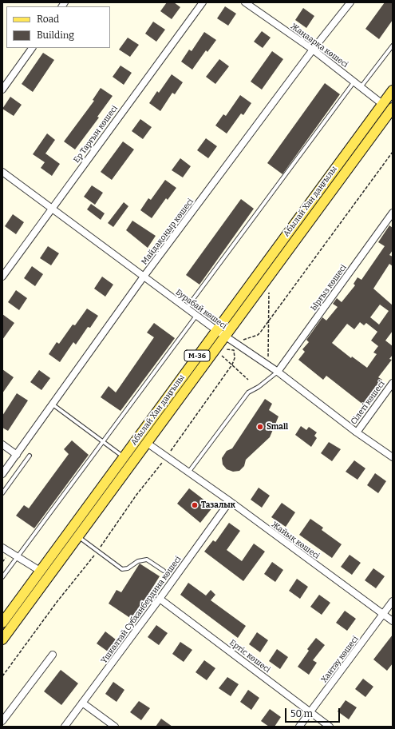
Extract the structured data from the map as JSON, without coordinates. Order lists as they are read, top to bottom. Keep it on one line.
{"streets":{"main road":["Абылай Хан даңғылы","M-36"],"street":["Жаңаарқа көшесі","Ер Тарғын көшесі","Майдақоңыр көшесі","Ырғыз көшесі","Бурабай көшесі","Сілеті көшесі","Жайық көшесі","Үшкөлтай Субханбердина көшесі","Ертіс көшесі","Хантау көшесі"]},"crossings":[["Жаңаарқа көшесі","Абылай Хан даңғылы"],["Жаңаарқа көшесі","Майдақоңыр көшесі"],["Ер Тарғын көшесі","Бурабай көшесі"],["Абылай Хан даңғылы","Бурабай көшесі"],["Абылай Хан даңғылы","Жайық көшесі"],["Майдақоңыр көшесі","Бурабай көшесі"],["Ырғыз көшесі","Бурабай көшесі"],["Бурабай көшесі","Сілеті көшесі"],["Жайық көшесі","Үшкөлтай Субханбердина көшесі"],["Жайық көшесі","Хантау көшесі"],["Үшкөлтай Субханбердина көшесі","Ертіс көшесі"],["Ертіс көшесі","Хантау көшесі"]],"places":["Small","Тазалык"],"legend":["Road","Building"],"scale_bar":"50 m"}
